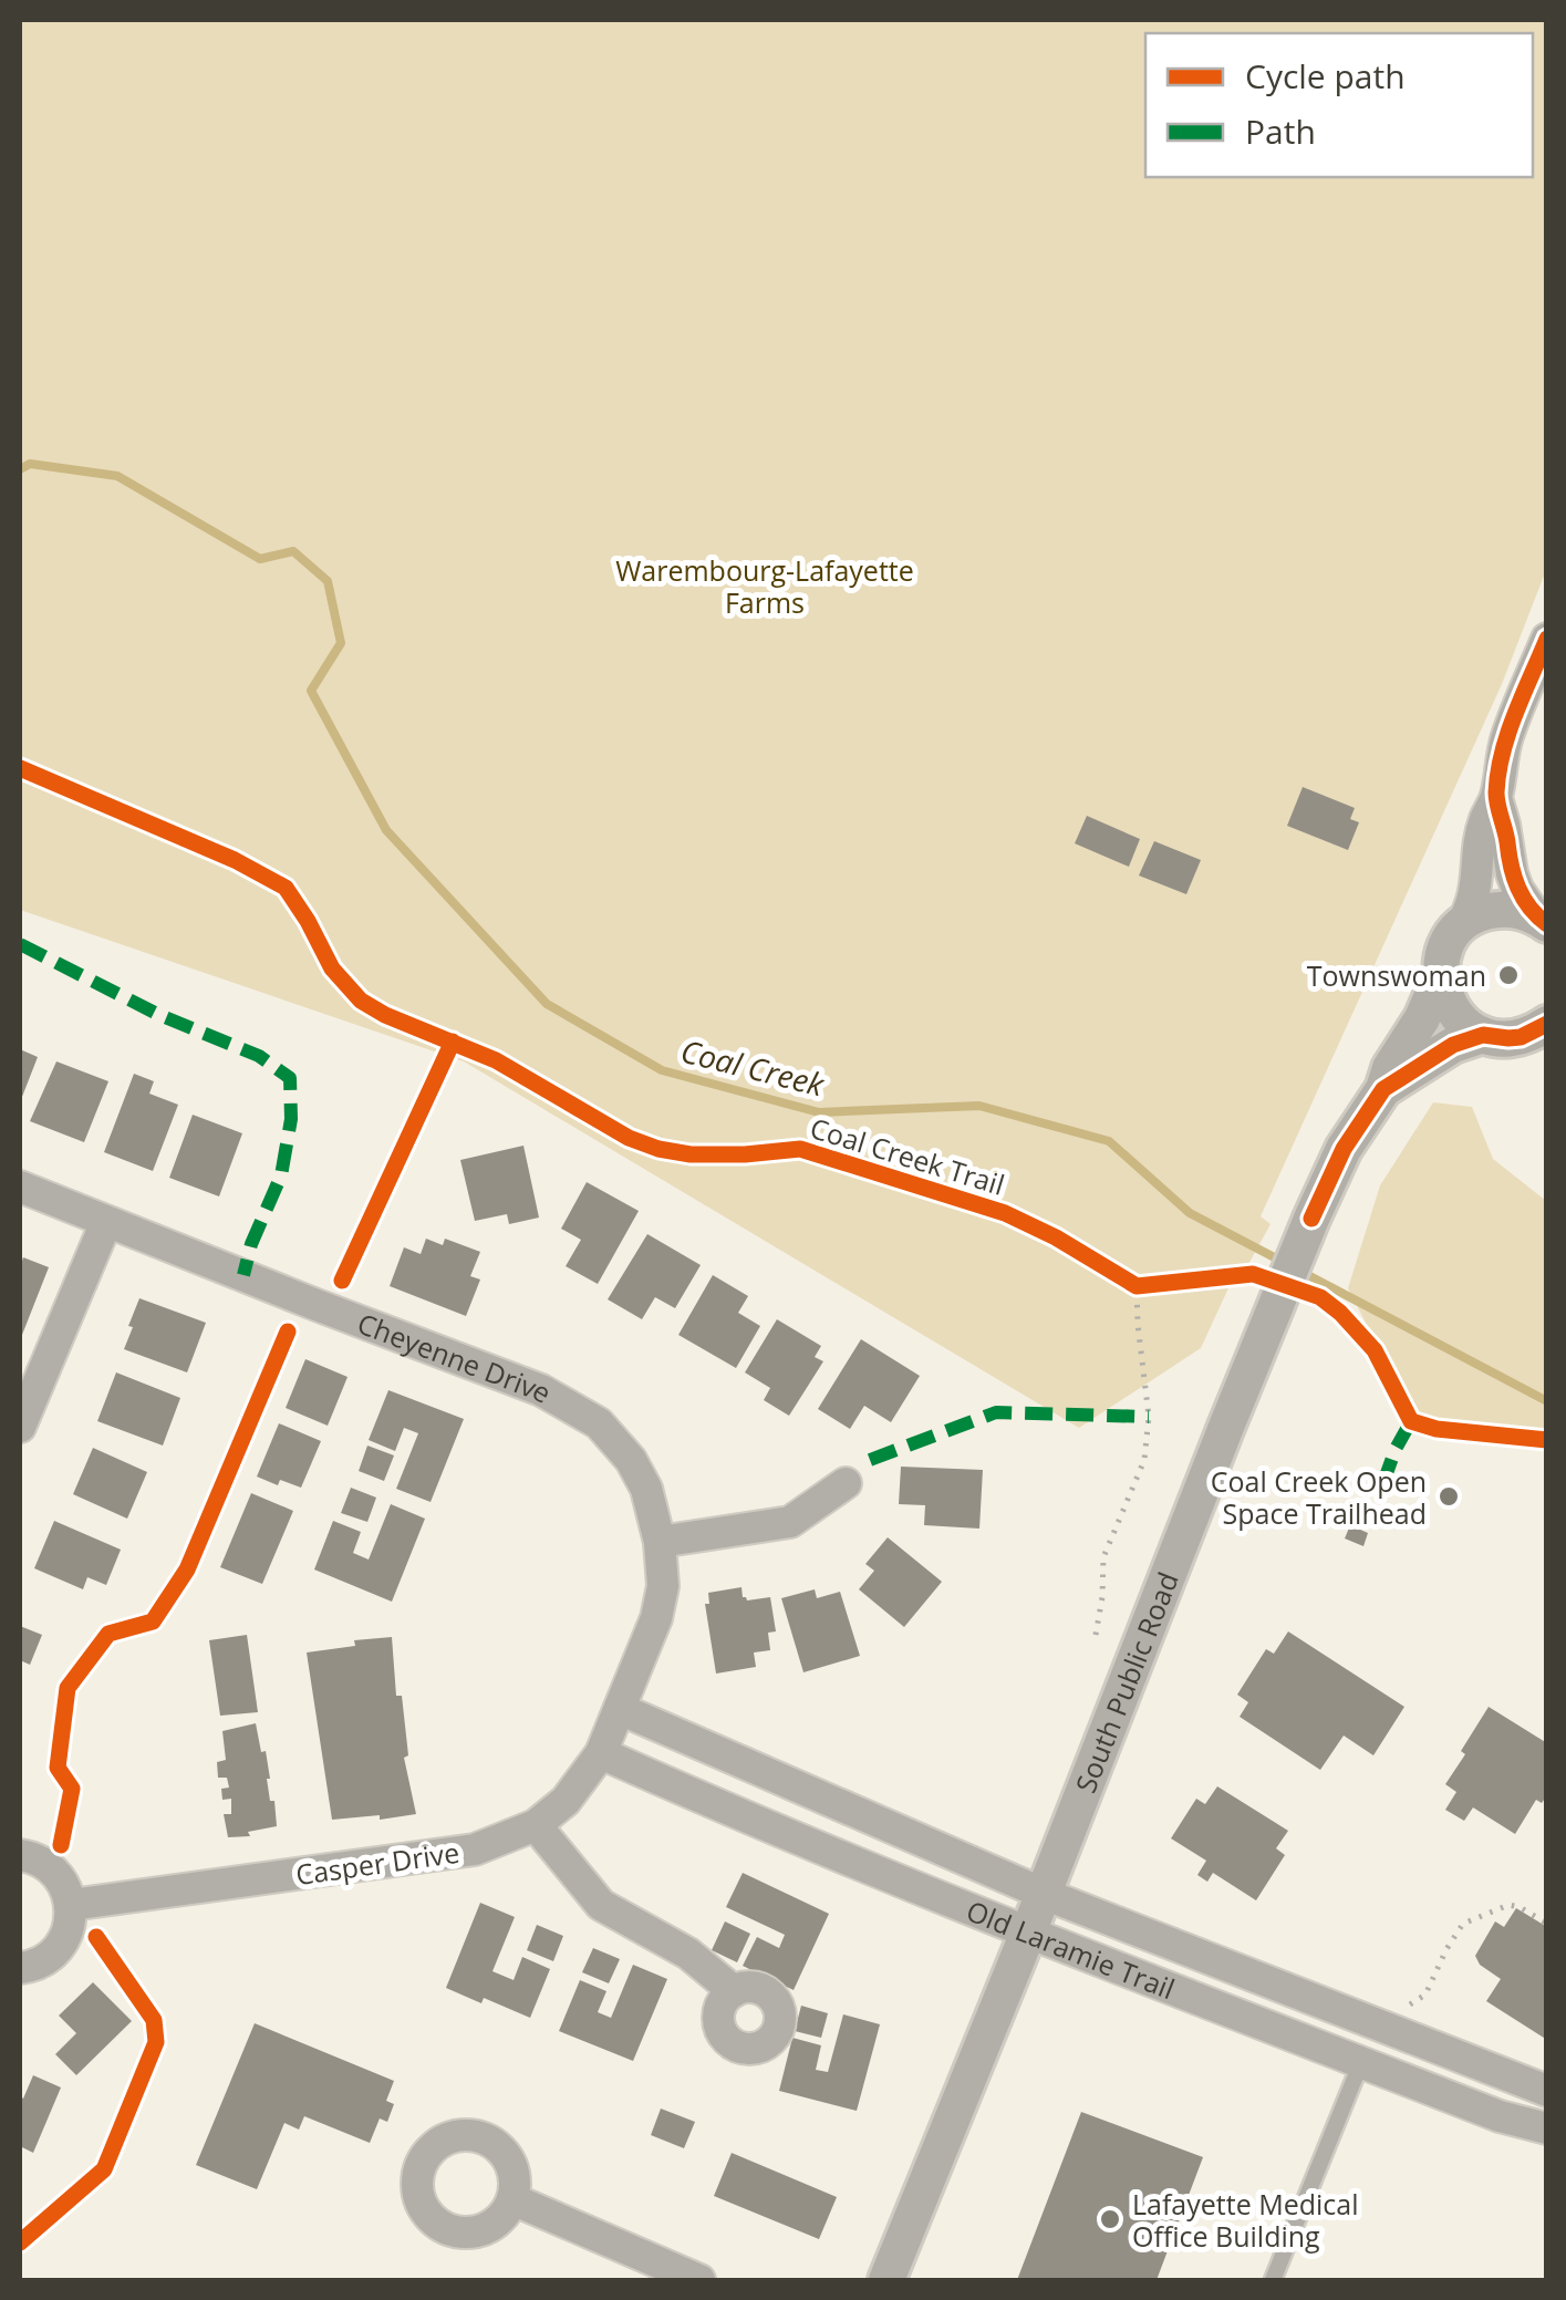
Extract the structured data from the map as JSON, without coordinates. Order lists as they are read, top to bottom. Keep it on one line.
{"streets":{"street":["Cheyenne Drive","South Public Road","Casper Drive","Old Laramie Trail"],"cycle path":["Coal Creek Trail"]},"crossings":[["Cheyenne Drive","Casper Drive"],["Cheyenne Drive","Old Laramie Trail"],["South Public Road","Old Laramie Trail"],["Casper Drive","Old Laramie Trail"]],"water":["Coal Creek"],"parks":["Warembourg-Lafayette Farms"],"places":["Townswoman","Coal Creek Open Space Trailhead","Lafayette Medical Office Building"],"legend":["Cycle path","Path"]}
